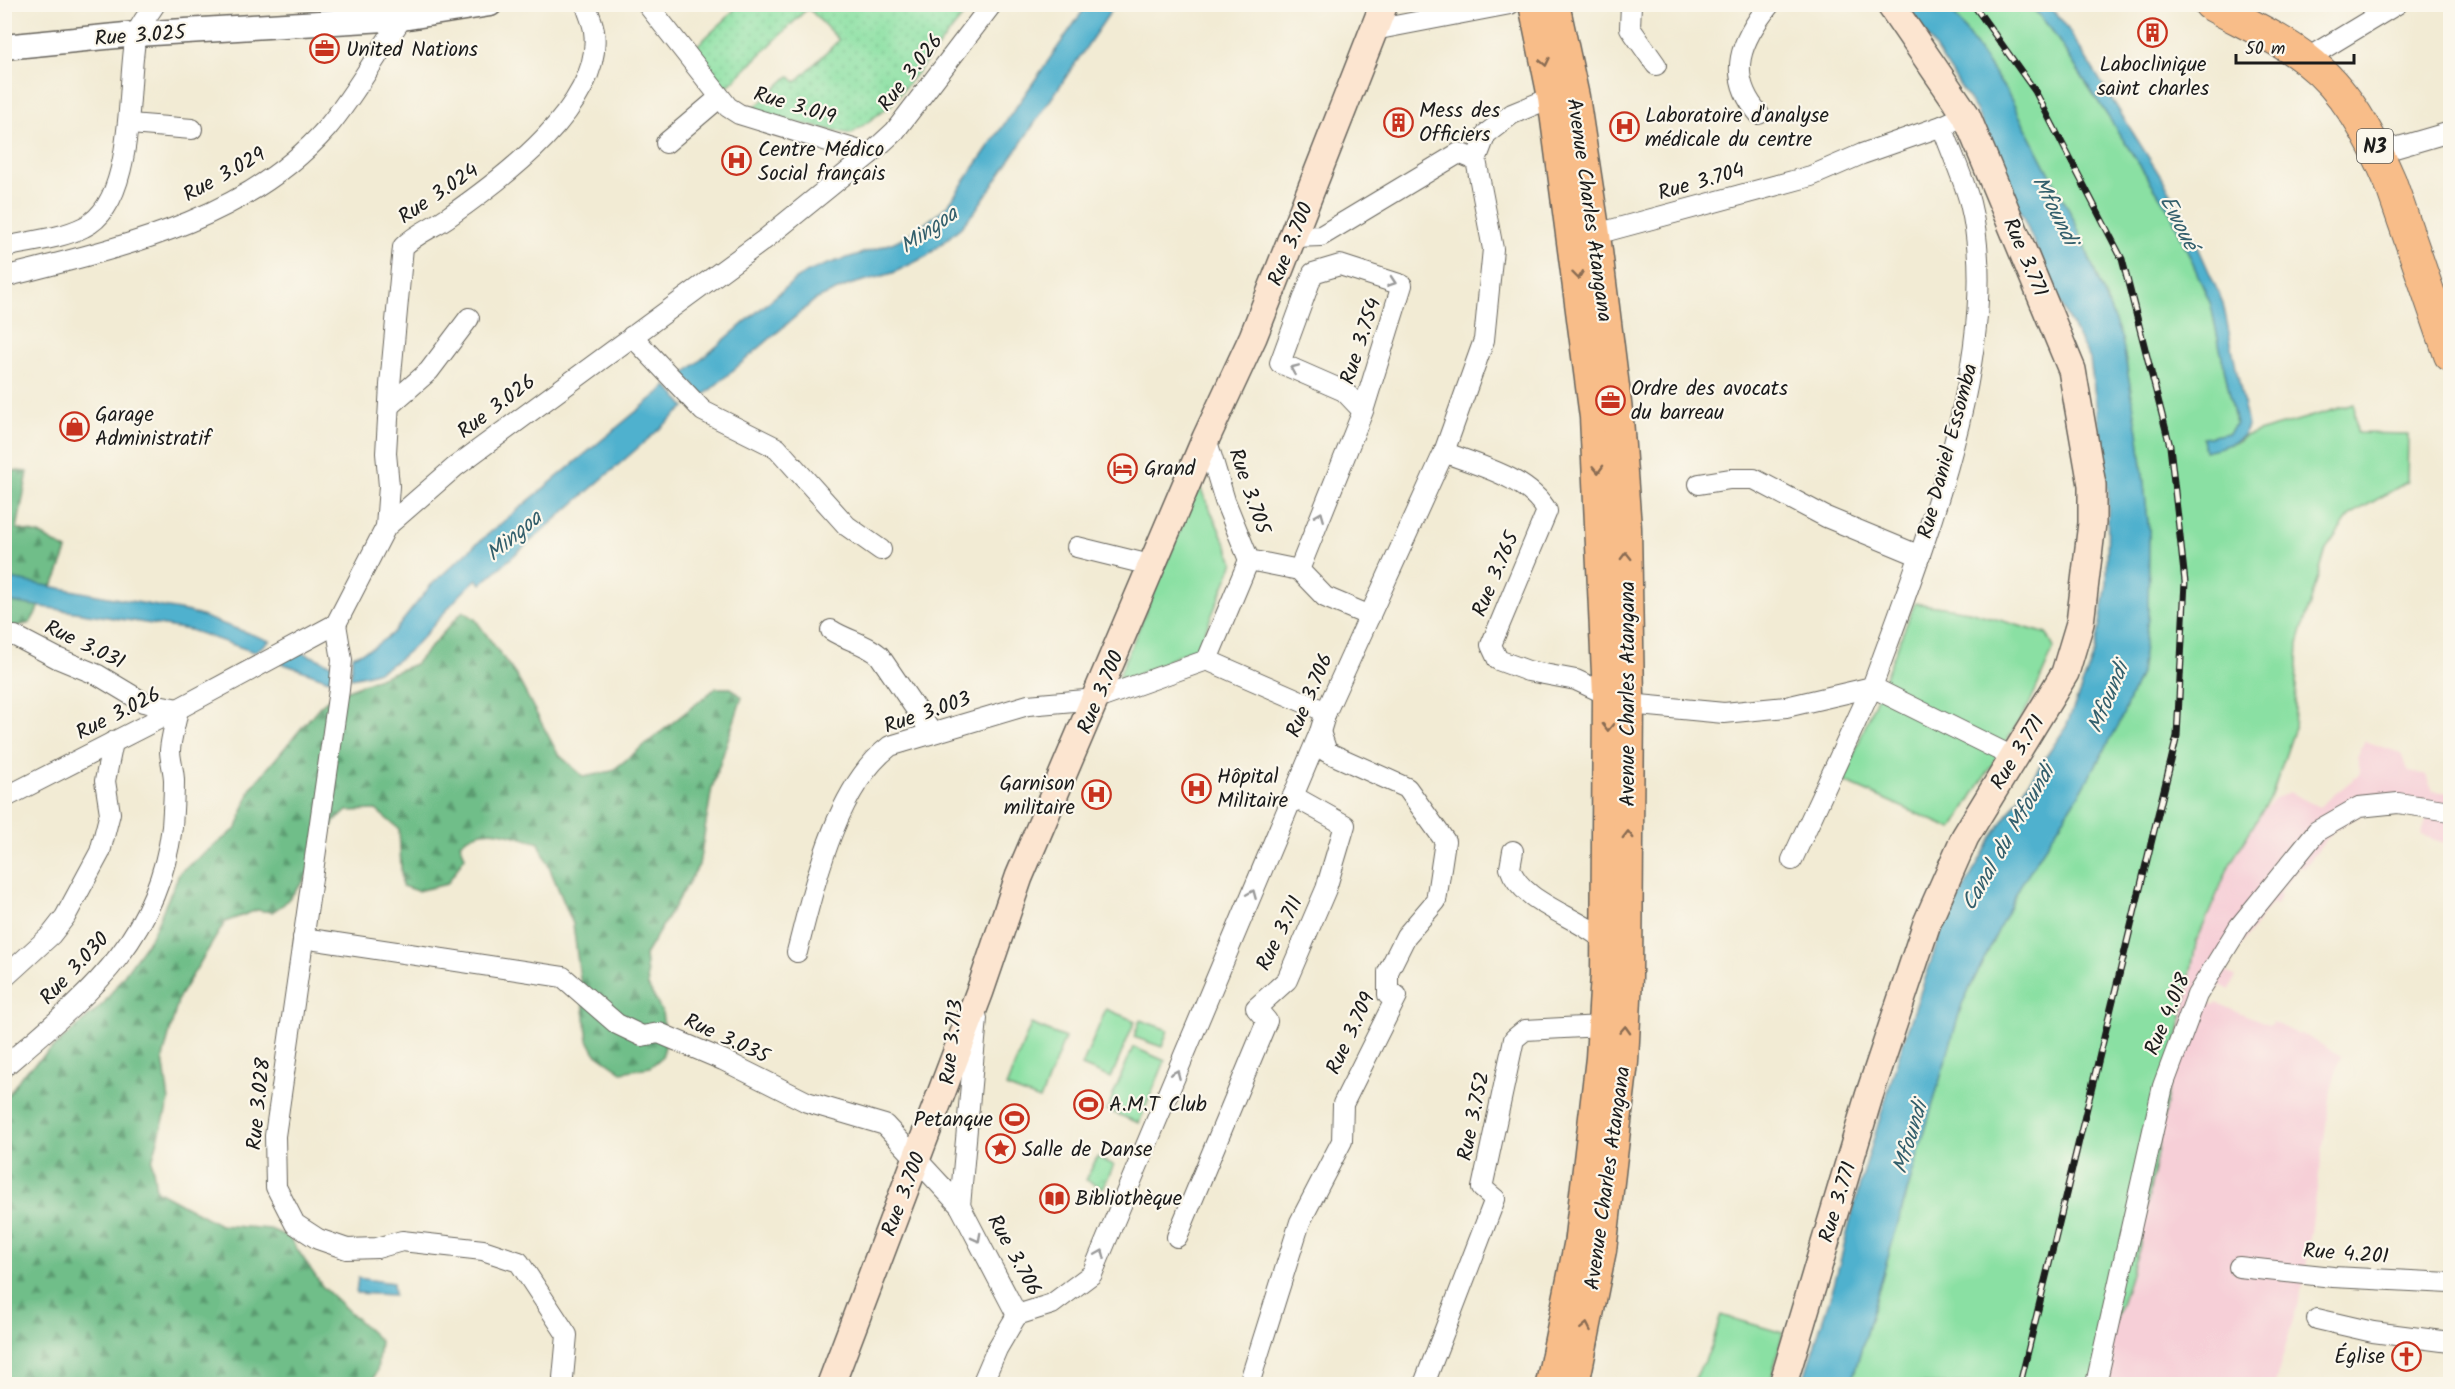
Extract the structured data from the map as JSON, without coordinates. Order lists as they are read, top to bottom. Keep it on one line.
{"streets":{"highway":["N3"],"main road":["Avenue Charles Atangana","Rue 3.700","Rue 3.771"],"street":["Rue 3.025","Rue 3.026","Rue 3.019","Rue 3.029","Rue 3.704","Rue 3.024","Rue 3.754","Rue Daniel Essomba","Rue 3.705","Rue 3.765","Rue 3.031","Rue 3.706","Rue 3.003","Rue 3.711","Rue 3.030","Rue 4.018","Rue 3.709","Rue 3.035","Rue 3.713","Rue 3.028","Rue 3.752","Rue 4.201"]},"crossings":[["Rue 3.025","Rue 3.029"],["Rue 3.026","Rue 3.019"],["Rue 3.026","Rue 3.024"],["Rue 3.026","Rue 3.031"],["Rue 3.026","Rue 3.030"],["Rue 3.026","Rue 3.028"],["Rue 3.704","Avenue Charles Atangana"],["Rue 3.704","Rue Daniel Essomba"],["Avenue Charles Atangana","Rue 3.765"],["Avenue Charles Atangana","Rue 3.752"],["Rue 3.700","Rue 3.705"],["Rue 3.700","Rue 3.706"],["Rue 3.700","Rue 3.003"],["Rue 3.700","Rue 3.035"],["Rue 3.700","Rue 3.713"],["Rue 3.754","Rue 3.705"],["Rue 3.705","Rue 3.003"],["Rue 3.765","Rue 3.706"],["Rue 3.031","Rue 3.030"],["Rue 3.706","Rue 3.711"],["Rue 3.706","Rue 3.709"],["Rue 3.706","Rue 3.035"],["Rue 3.706","Rue 3.713"],["Rue 3.035","Rue 3.028"]],"water":["Mfoundi","Ewoué","Mingoa","Canal du Mfoundi"],"places":{"building":["Laboclinique saint charles","Mess des Officiers"],"office":["United Nations","Ordre des avocats du barreau"],"hospital":["Laboratoire d'analyse médicale du centre","Centre Médico Social français","Hôpital Militaire","Garnison militaire"],"shop":["Garage Administratif"],"hotel":["Grand"],"sports":["A.M.T Club","Petanque"],"place":["Salle de Danse"],"library":["Bibliothèque"],"church":["Église"]},"scale_bar":"50 m"}
